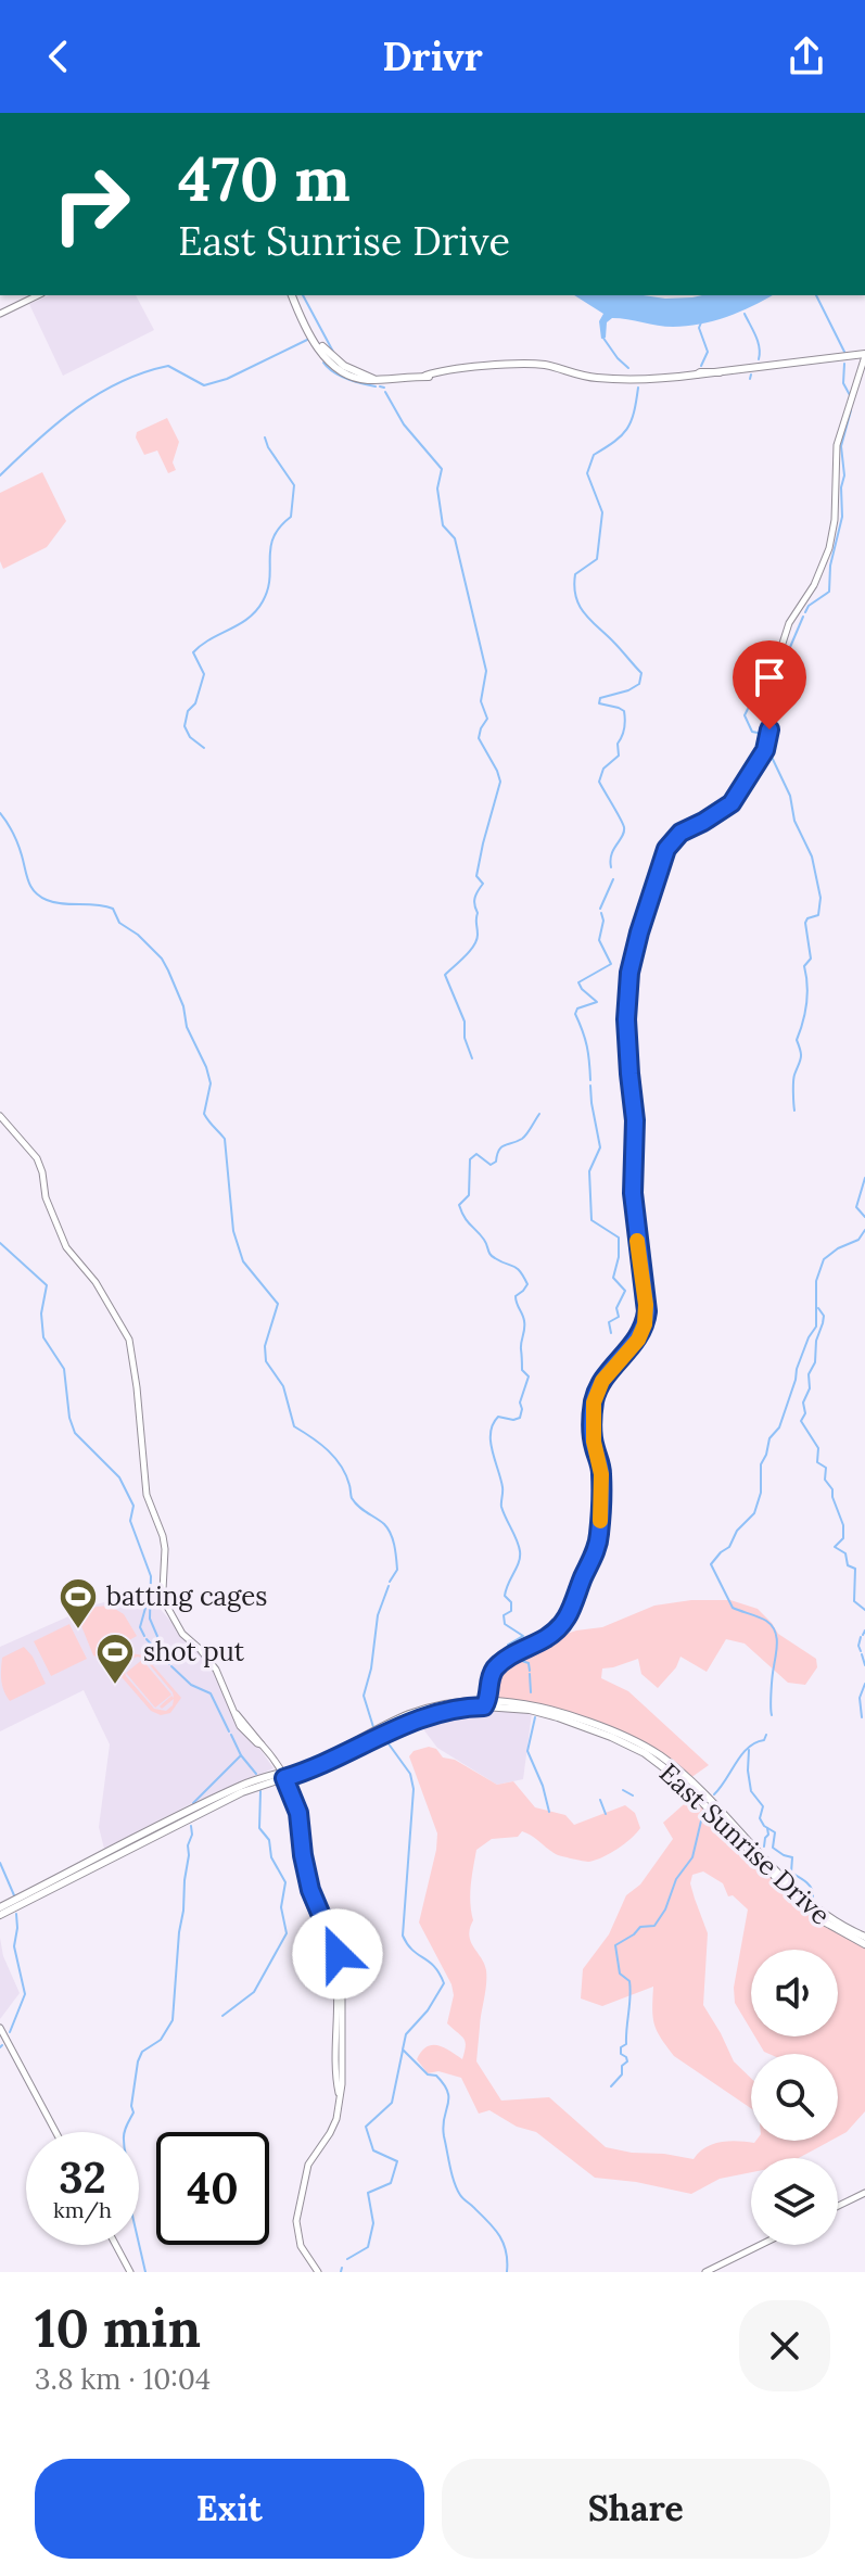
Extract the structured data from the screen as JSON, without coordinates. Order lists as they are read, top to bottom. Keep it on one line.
{"streets":{"main road":["East Sunrise Drive"]},"places":{"sports":["batting cages","shot put"]},"page":{"header":"Drivr","turn":["470 m","East Sunrise Drive"],"speed":"32 km/h","limit":"40","heading":["10 min","3.8 km · 10:04"],"buttons":["Exit","Share"]}}
